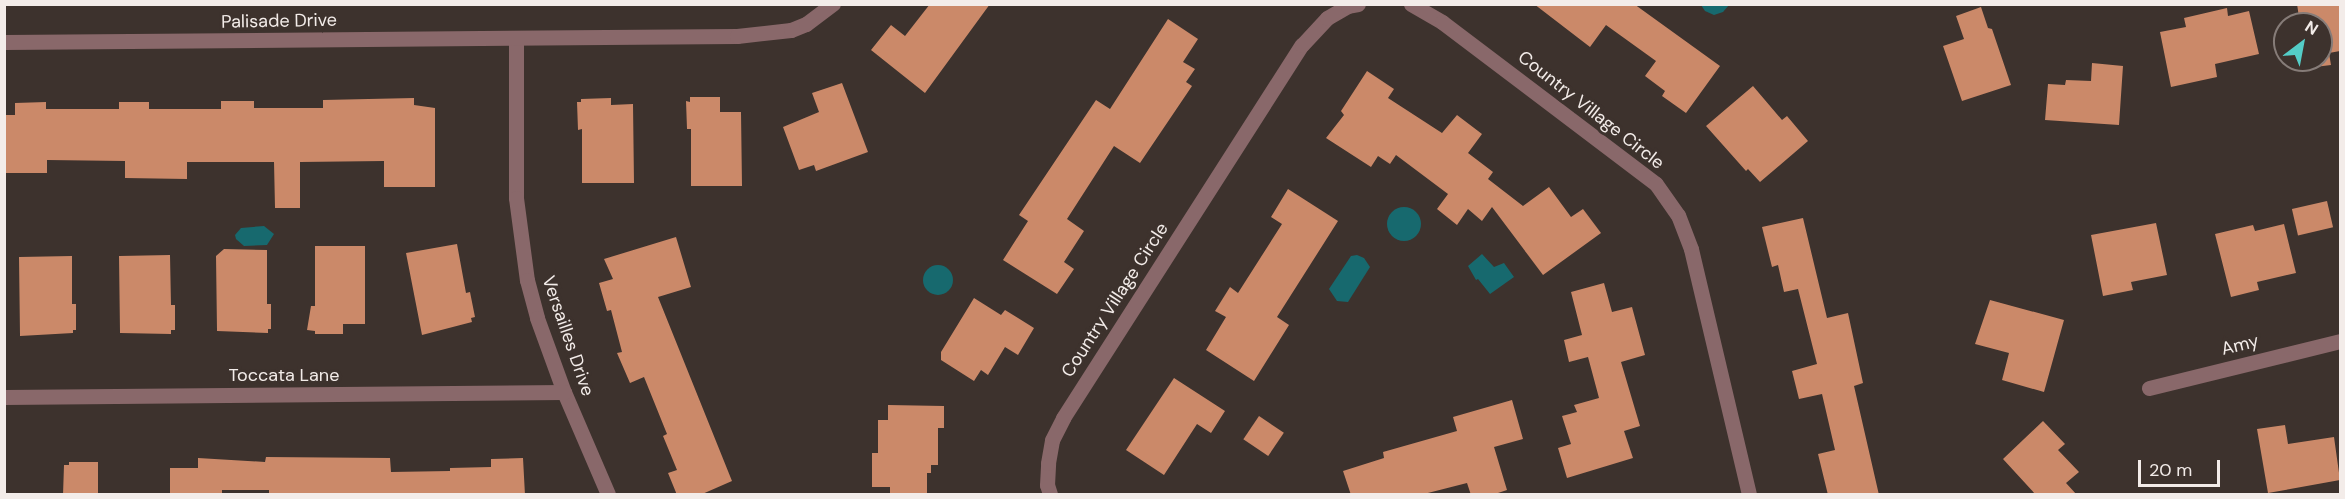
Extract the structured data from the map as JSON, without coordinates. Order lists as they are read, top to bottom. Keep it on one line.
{"streets":{"street":["Palisade Drive","Country Village Circle","Versailles Drive","Amy","Toccata Lane"]},"crossings":[["Palisade Drive","Versailles Drive"],["Versailles Drive","Toccata Lane"]],"scale_bar":"20 m","north":"top right"}
